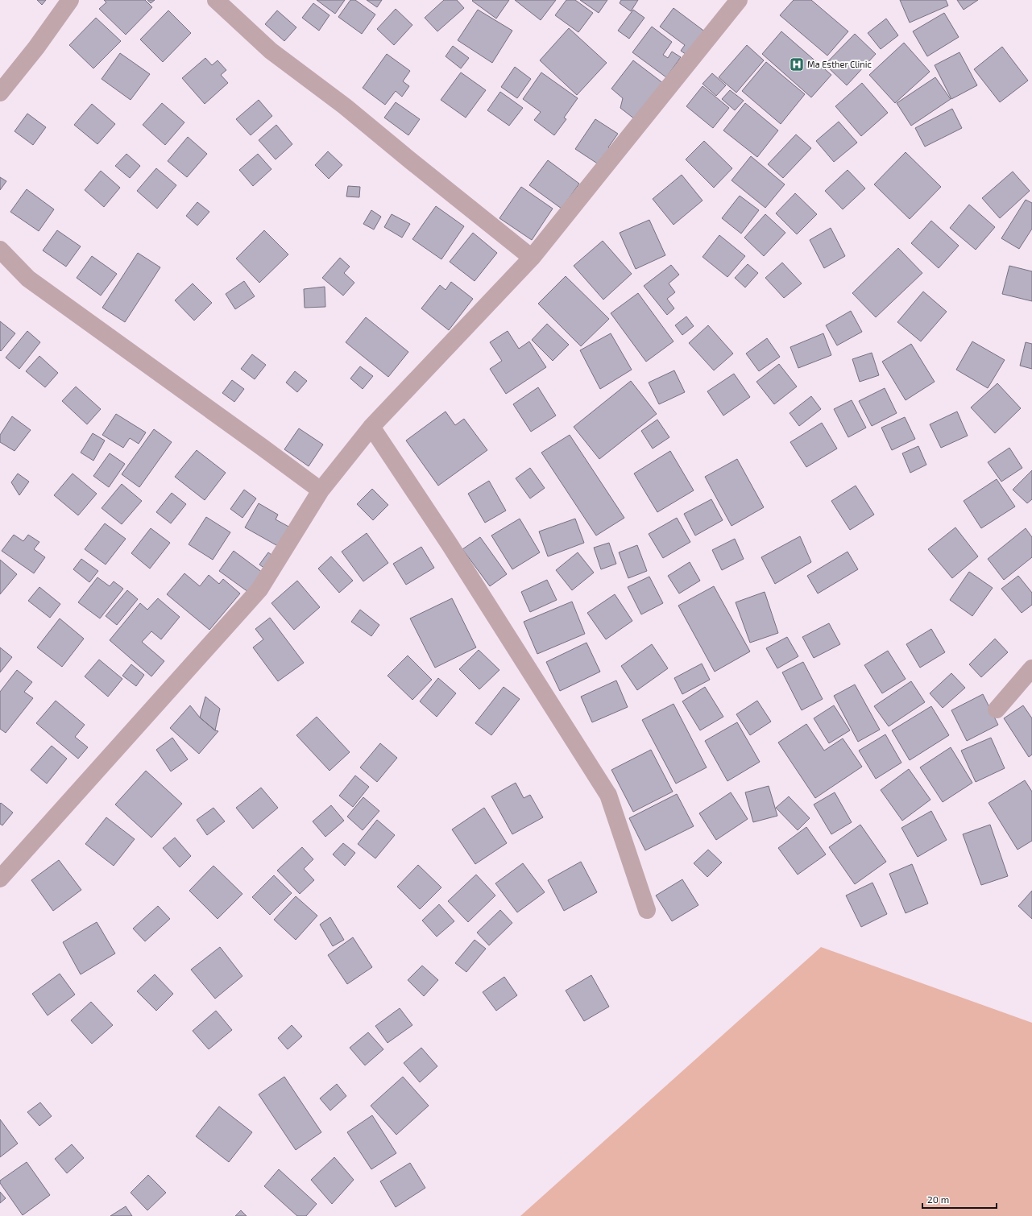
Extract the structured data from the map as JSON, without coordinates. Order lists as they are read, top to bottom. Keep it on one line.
{"places":{"hospital":["Ma Esther Clinic"]},"scale_bar":"20 m"}
